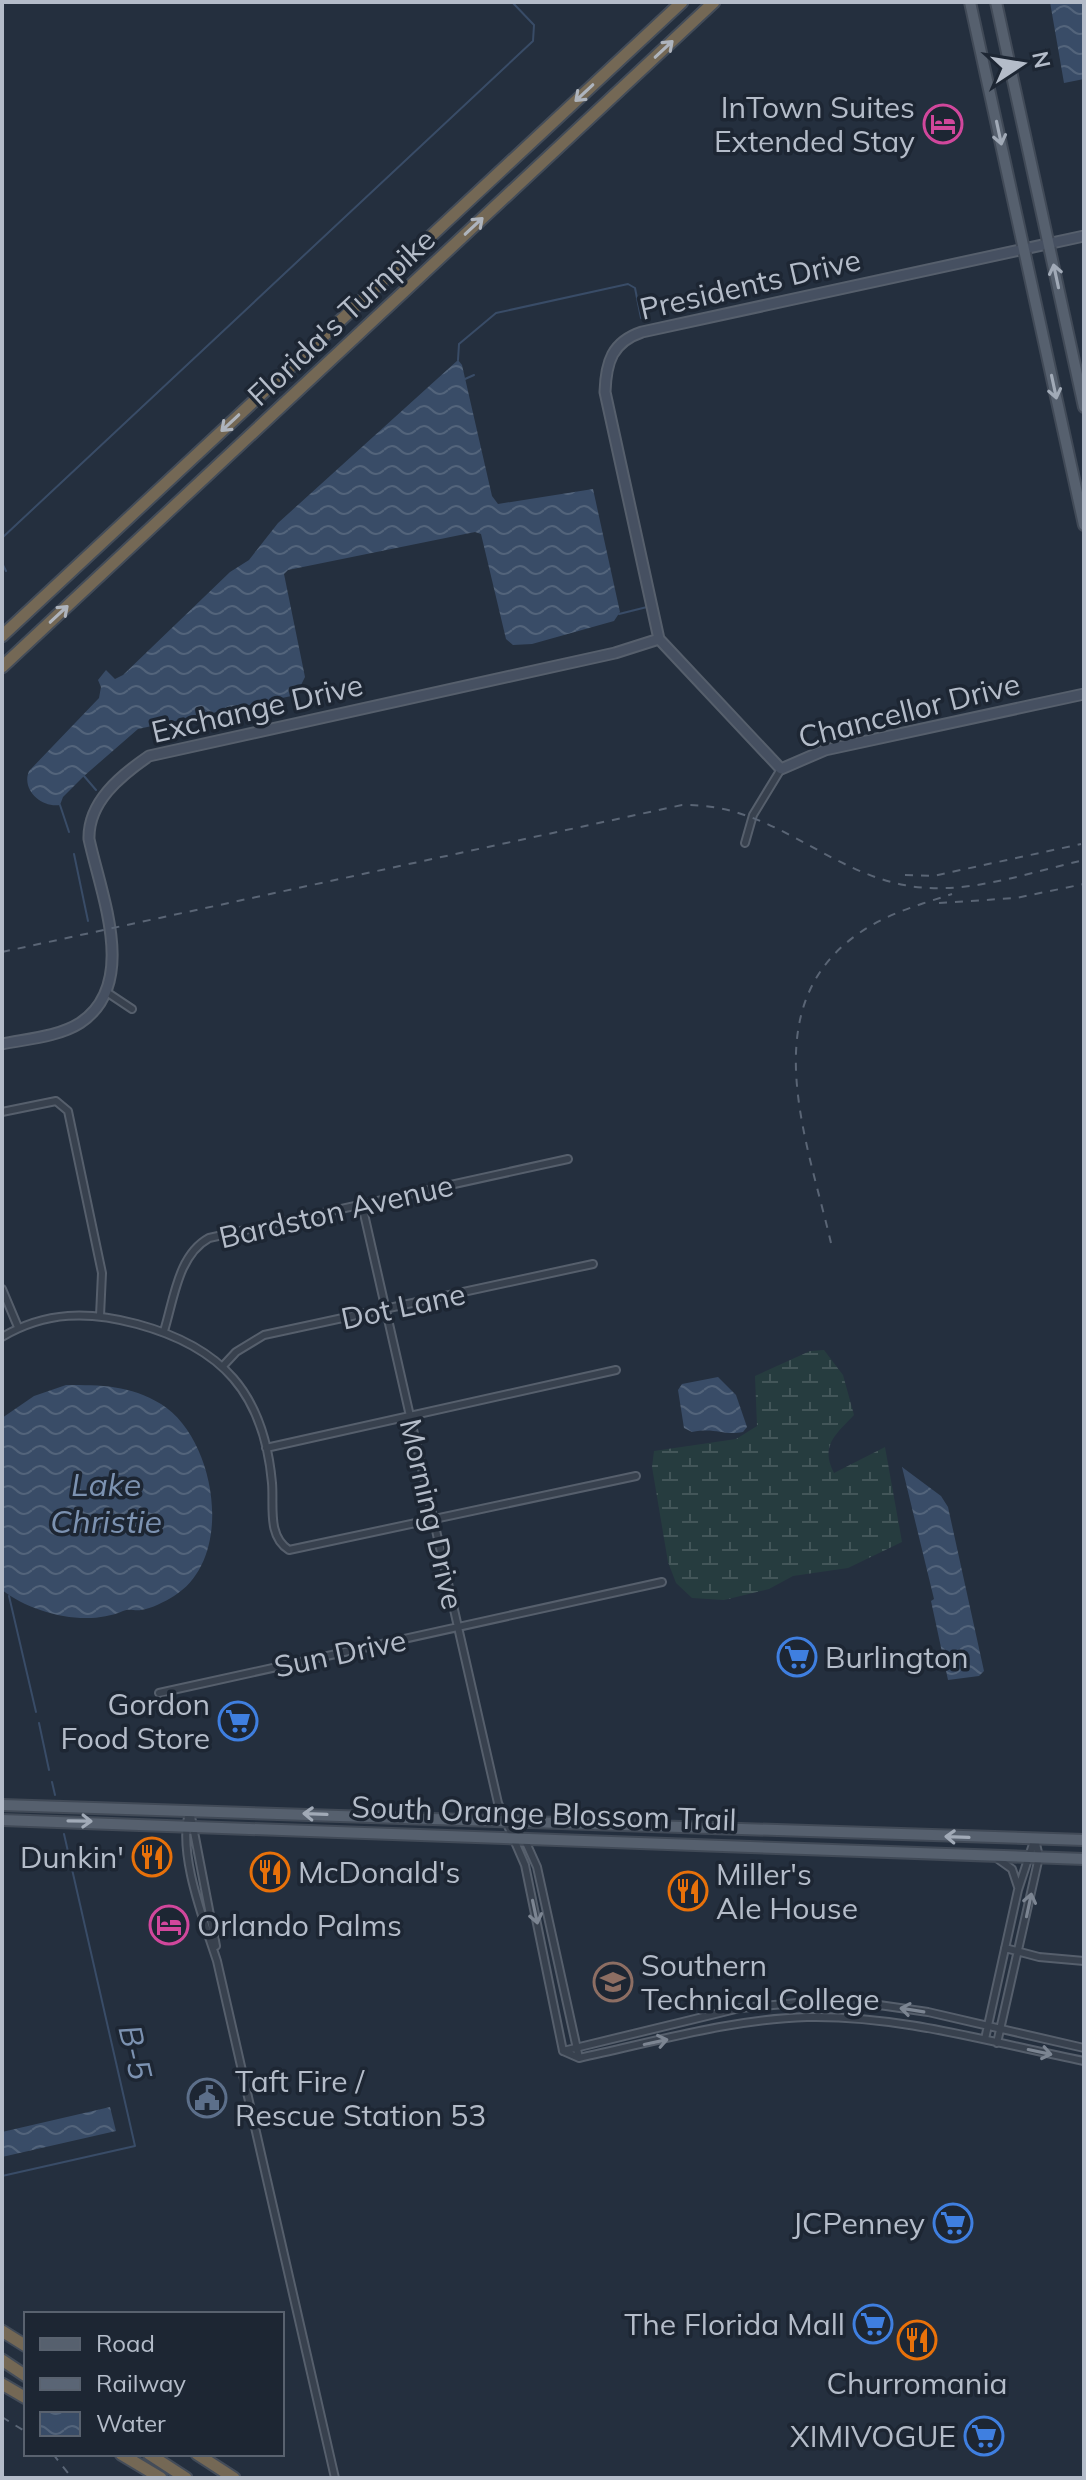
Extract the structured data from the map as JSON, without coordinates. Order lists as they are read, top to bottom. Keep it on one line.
{"streets":{"highway":["Florida's Turnpike"],"main road":["South Orange Blossom Trail"],"street":["Presidents Drive","Exchange Drive","Chancellor Drive","Bardston Avenue","Dot Lane","Morning Drive","Sun Drive"]},"crossings":[["Presidents Drive","Exchange Drive"],["Bardston Avenue","Morning Drive"],["Dot Lane","Morning Drive"],["Morning Drive","Sun Drive"],["Morning Drive","South Orange Blossom Trail"]],"water":["Lake Christie","B-5"],"places":{"hotel":["InTown Suites Extended Stay","Orlando Palms"],"supermarket":["Burlington","Gordon Food Store","JCPenney","The Florida Mall","XIMIVOGUE"],"restaurant":["Dunkin'","McDonald's","Miller's Ale House","Churromania"],"school or university":["Southern Technical College"],"public building":["Taft Fire / Rescue Station 53"]},"legend":["Road","Railway","Water"],"north":"right"}
